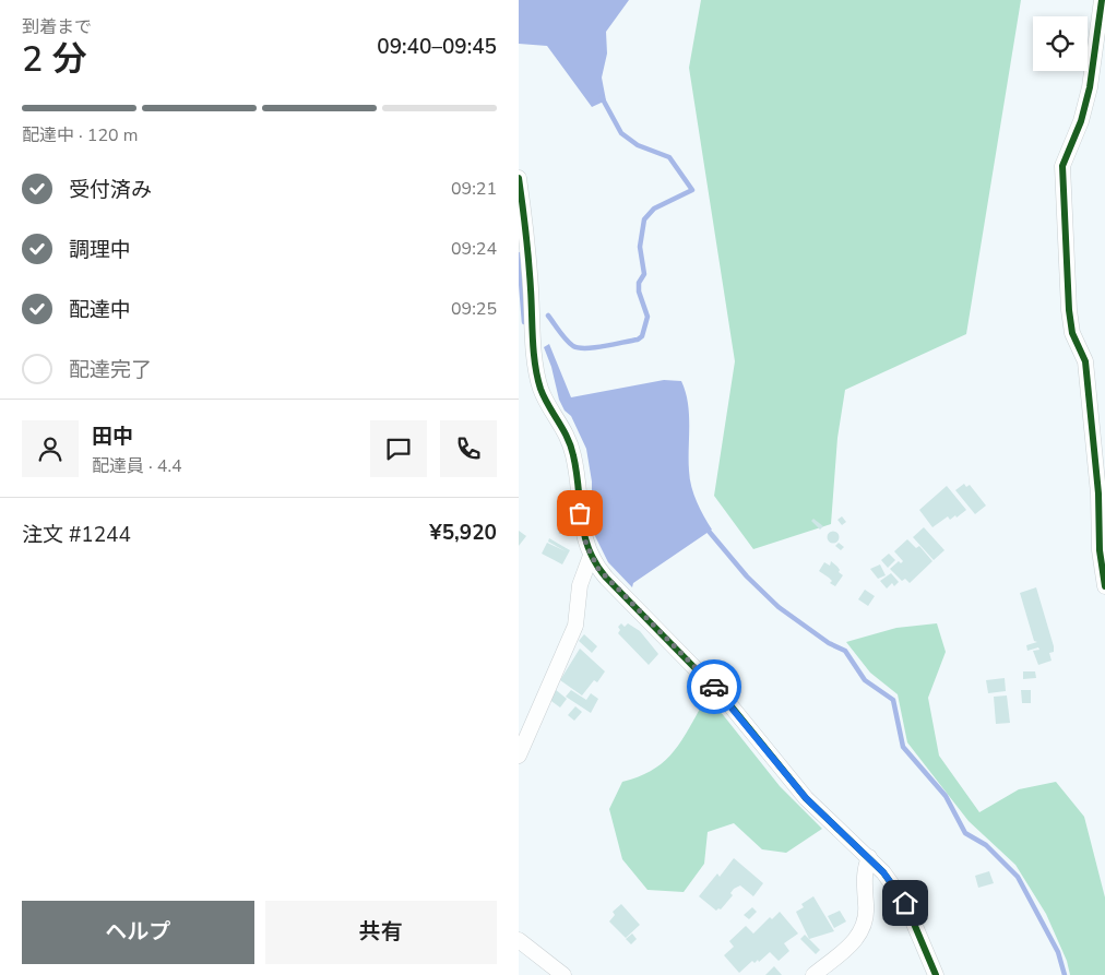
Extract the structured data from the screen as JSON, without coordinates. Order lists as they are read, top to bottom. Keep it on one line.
{"page":{"heading":["2 分","到着まで","09:40–09:45"],"panel":["田中","配達員 · 4.4","注文 #1244","¥5,920"],"bar":"配達中 · 120 m","list":[["受付済み","09:21"],["調理中","09:24"],["配達中","09:25"],"配達完了"],"buttons":["ヘルプ","共有"]}}
